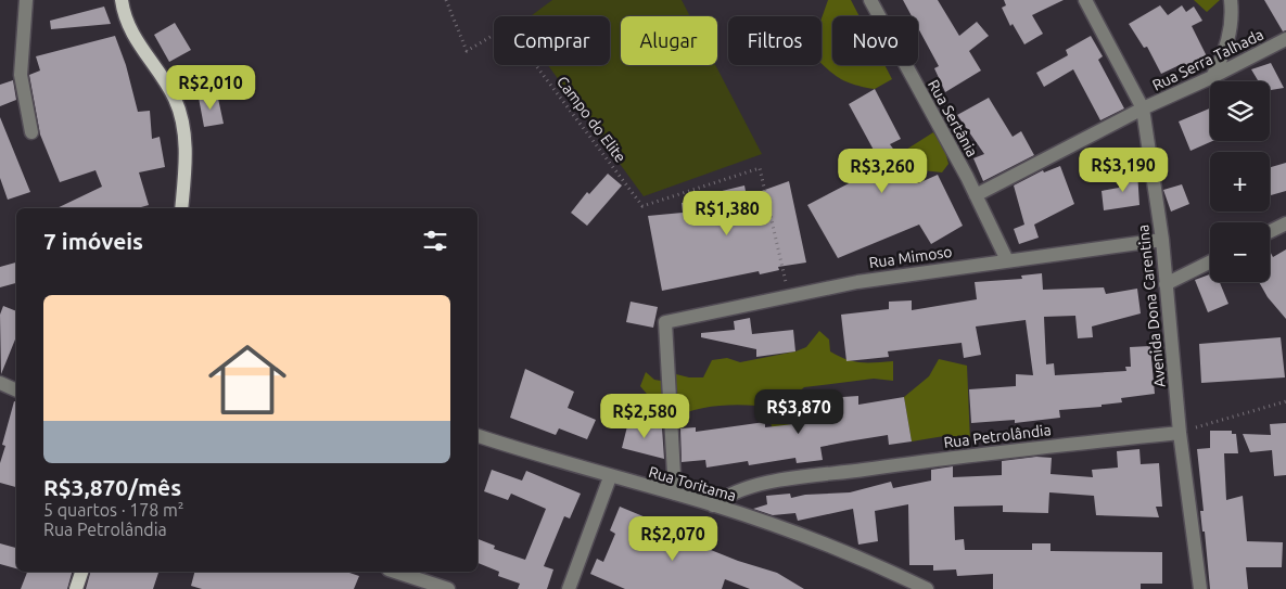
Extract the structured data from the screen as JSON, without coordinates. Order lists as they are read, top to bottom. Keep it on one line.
{"streets":{"street":["Rua Serra Talhada","Rua Sertânia","Rua Mimoso","Avenida Dona Carentina","Rua Petrolândia","Rua Toritama"],"path":["Campo do Elite"]},"crossings":[["Rua Serra Talhada","Avenida Dona Carentina"],["Rua Sertânia","Rua Mimoso"],["Campo do Elite","Rua Mimoso"],["Rua Mimoso","Avenida Dona Carentina"],["Rua Mimoso","Rua Toritama"],["Avenida Dona Carentina","Rua Petrolândia"],["Rua Petrolândia","Rua Toritama"]],"page":{"chip":["Comprar","Alugar","Filtros","Novo"],"price":["R$2,010","R$3,190","R$3,260","R$1,380","R$3,870","R$2,580","R$2,070"],"map_buttons":["+","−"],"heading":"7 imóveis","list":[{"name":"R$3,870/mês","note":"5 quartos · 178 m² · Rua Petrolândia"}]}}
